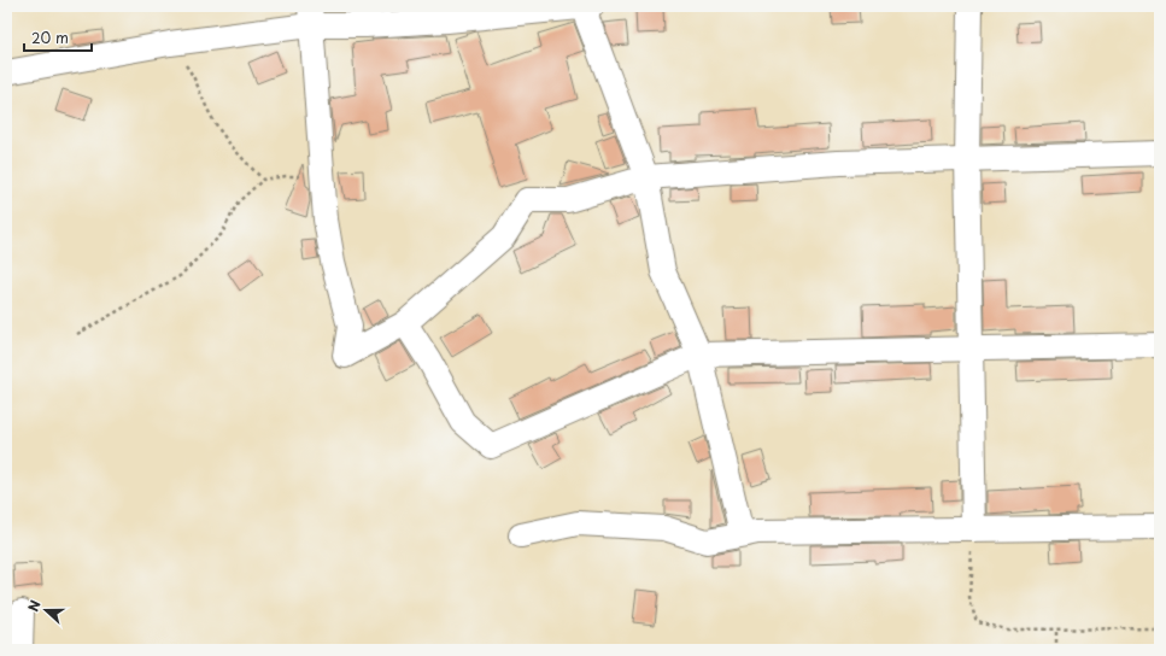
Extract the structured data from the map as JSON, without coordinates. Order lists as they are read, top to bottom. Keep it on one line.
{"scale_bar":"20 m","north":"left"}
